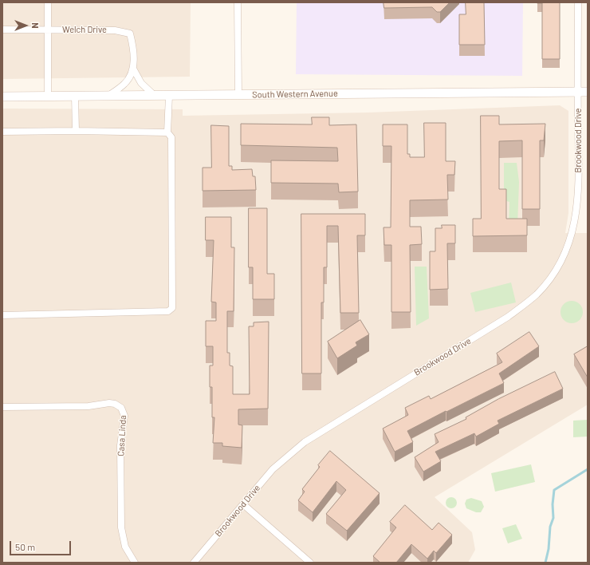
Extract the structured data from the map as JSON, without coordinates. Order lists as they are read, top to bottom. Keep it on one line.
{"streets":{"main road":["South Western Avenue"],"street":["Welch Drive","Brookwood Drive","Casa Linda"]},"crossings":[["Welch Drive","South Western Avenue"],["South Western Avenue","Brookwood Drive"]],"scale_bar":"50 m","north":"right"}
